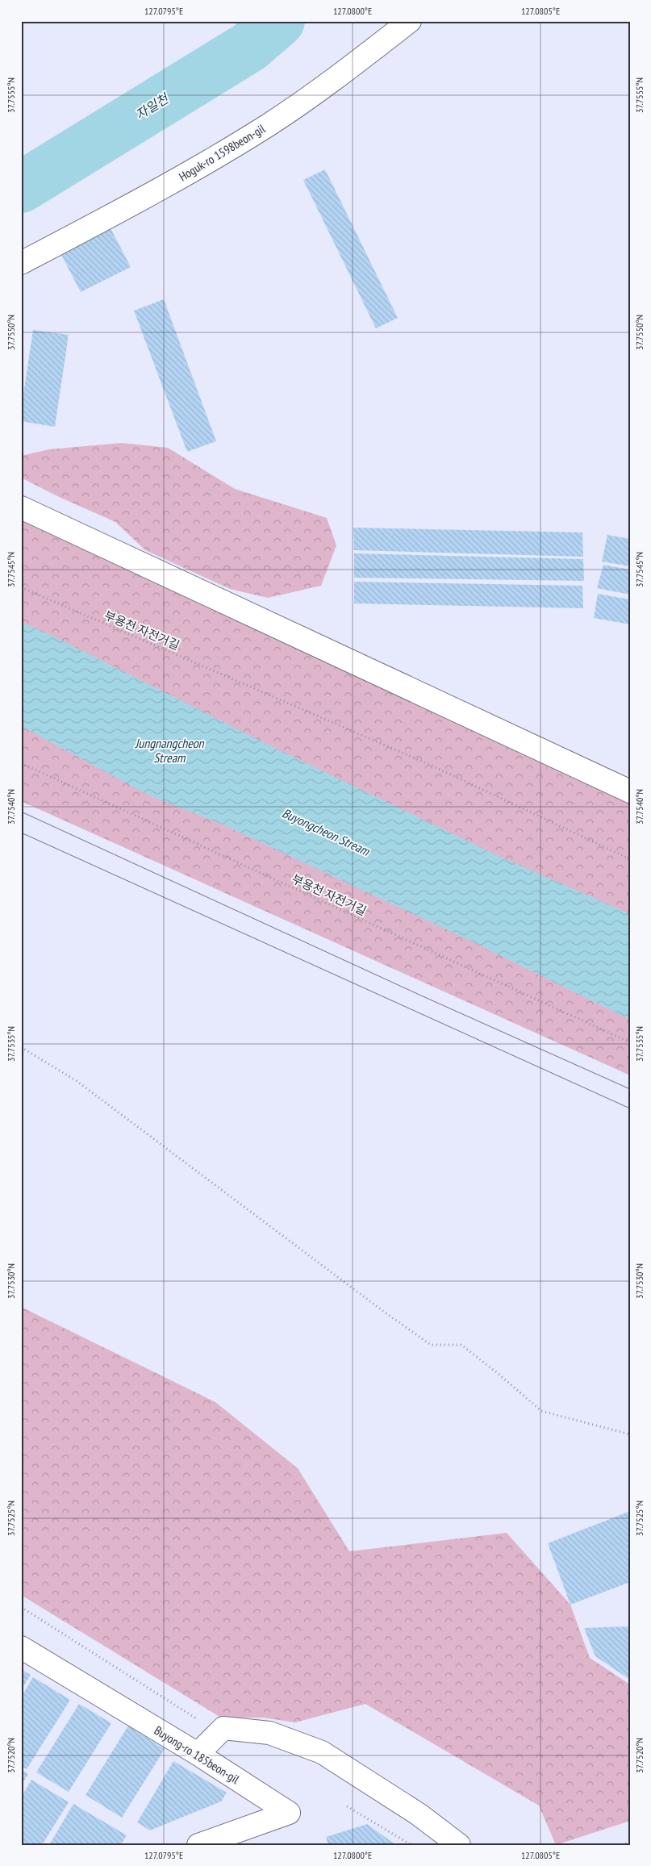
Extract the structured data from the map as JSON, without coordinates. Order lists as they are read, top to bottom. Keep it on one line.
{"streets":{"street":["Hoguk-ro 1598beon-gil","Buyong-ro 185beon-gil"],"path":["부용천 자전거길"]},"water":["자일천","Jungnangcheon Stream","Buyongcheon Stream"],"coordinates":["127.0795°E","127.0800°E","127.0805°E","37.7555°N","37.7550°N","37.7545°N","37.7540°N","37.7535°N","37.7530°N","37.7525°N","37.7520°N"]}
